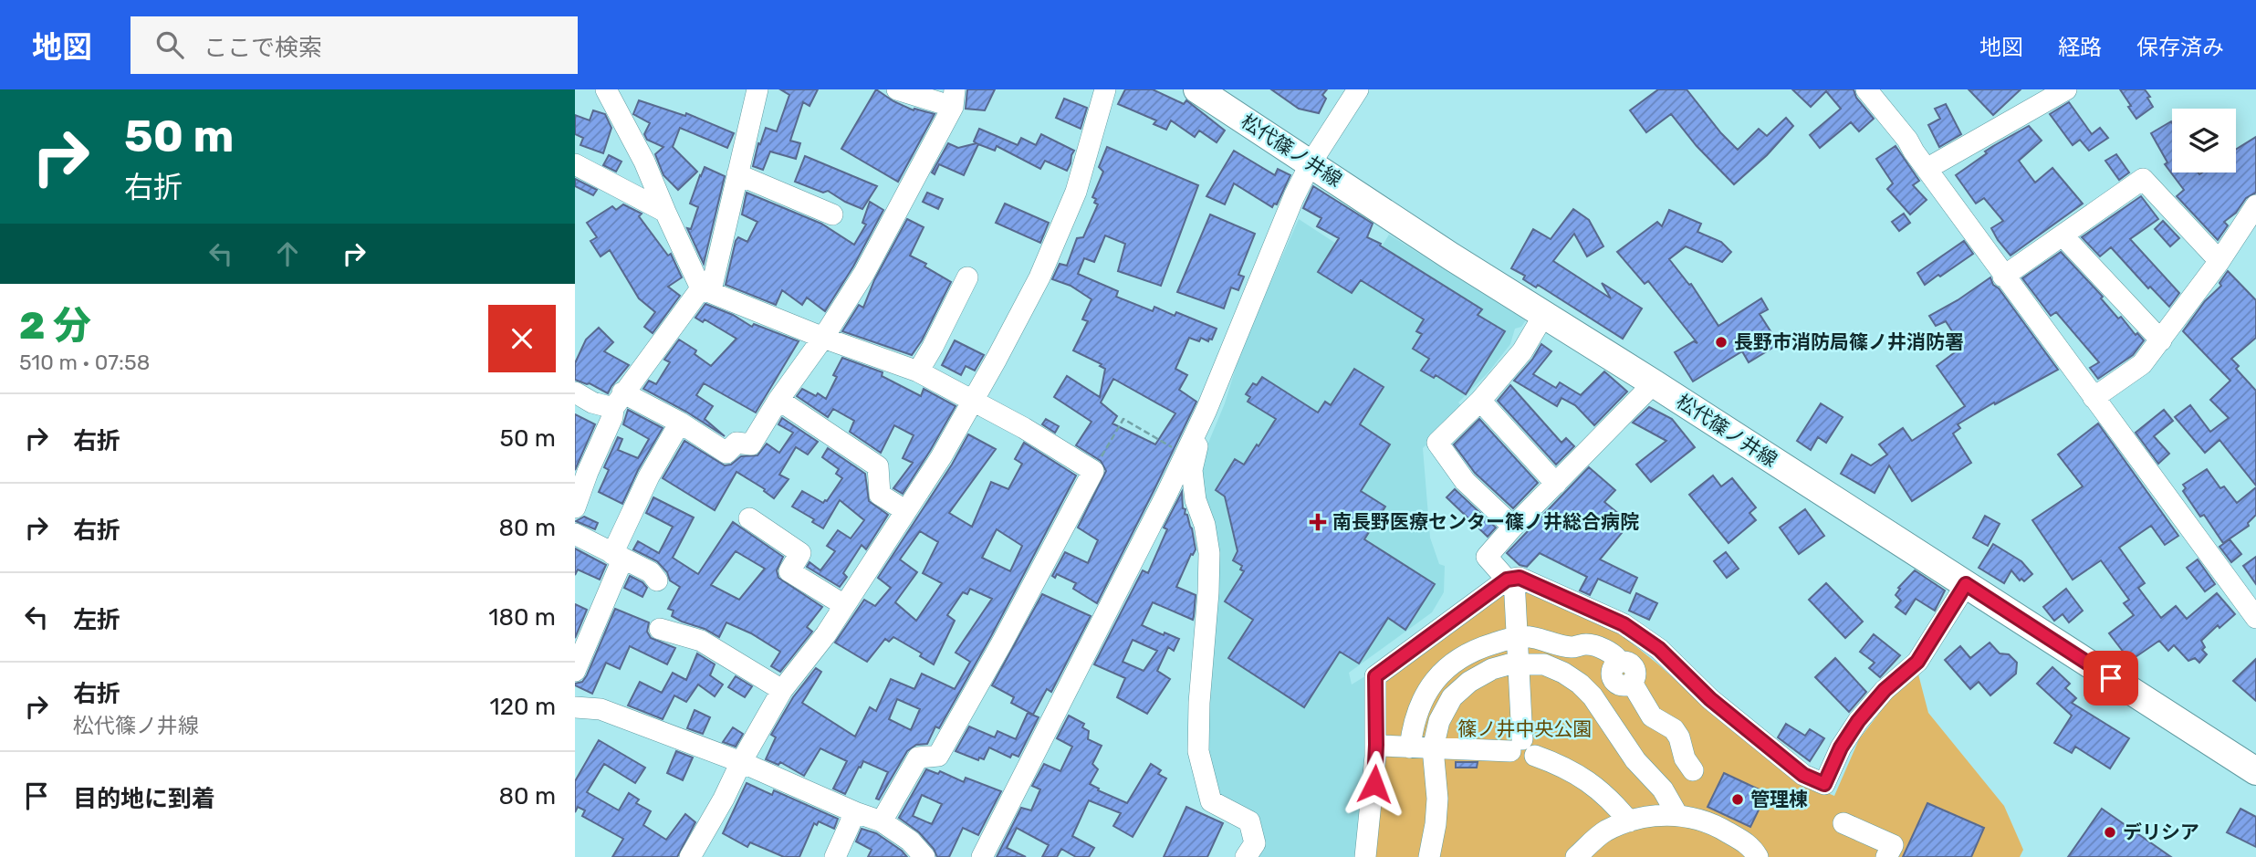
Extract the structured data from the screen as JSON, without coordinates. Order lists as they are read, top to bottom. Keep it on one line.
{"streets":{"main road":["松代篠ノ井線"]},"parks":["篠ノ井中央公園"],"places":{"other":["長野市消防局篠ノ井消防署","管理棟","デリシア"],"health":["南長野医療センター篠ノ井総合病院"]},"page":{"header":"地図","search":"ここで検索","nav":["地図","経路","保存済み"],"turn":["50 m","右折"],"heading":["2 分","510 m · 07:58"],"list":[{"name":"右折","value":"50 m"},{"name":"右折","value":"80 m"},{"name":"左折","value":"180 m"},{"name":"右折","note":"松代篠ノ井線","value":"120 m"},{"name":"目的地に到着","value":"80 m"}]}}
